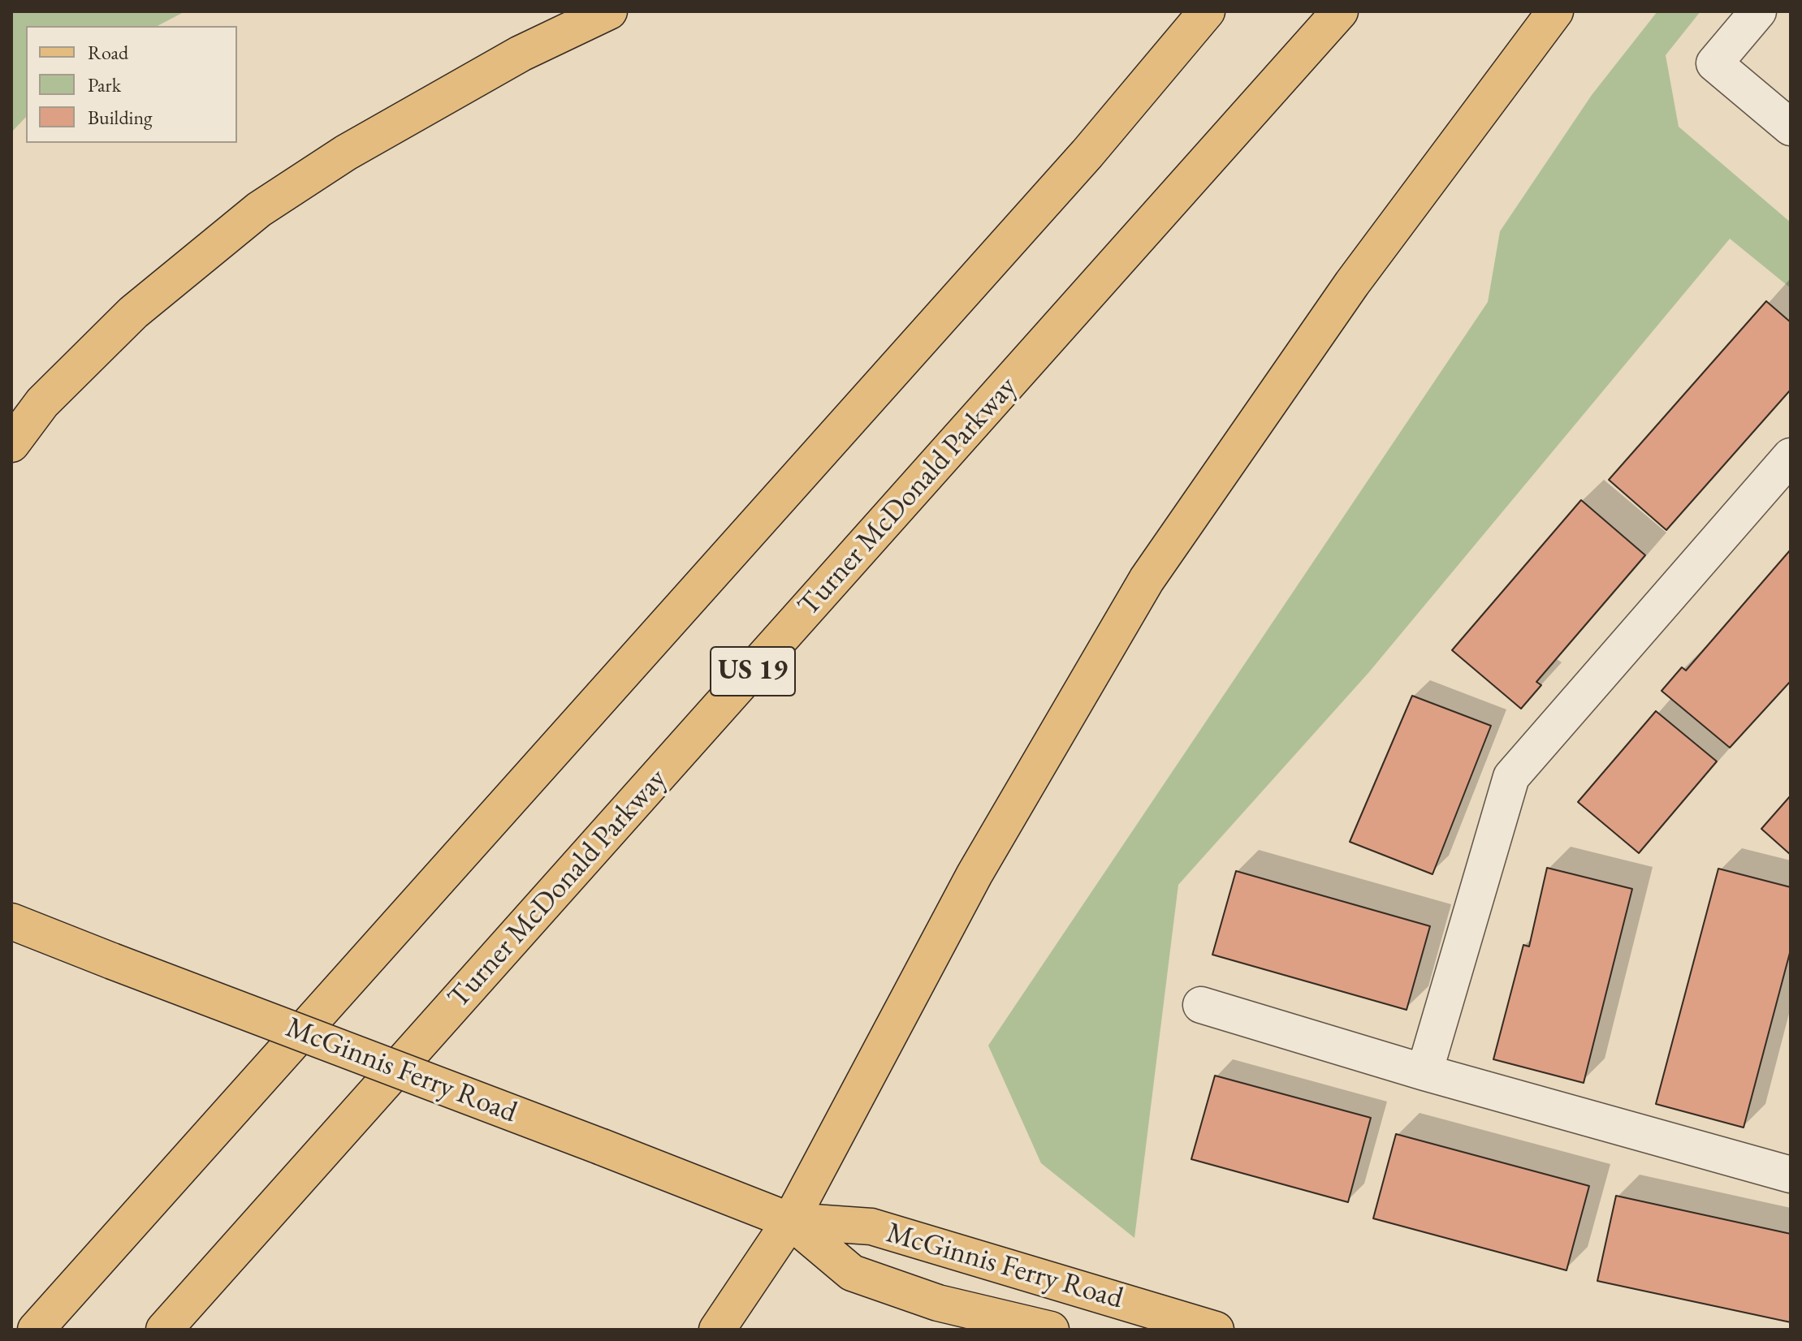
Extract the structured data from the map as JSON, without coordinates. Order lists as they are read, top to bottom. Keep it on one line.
{"streets":{"main road":["Turner McDonald Parkway","US 19","McGinnis Ferry Road"]},"legend":["Road","Park","Building"]}
